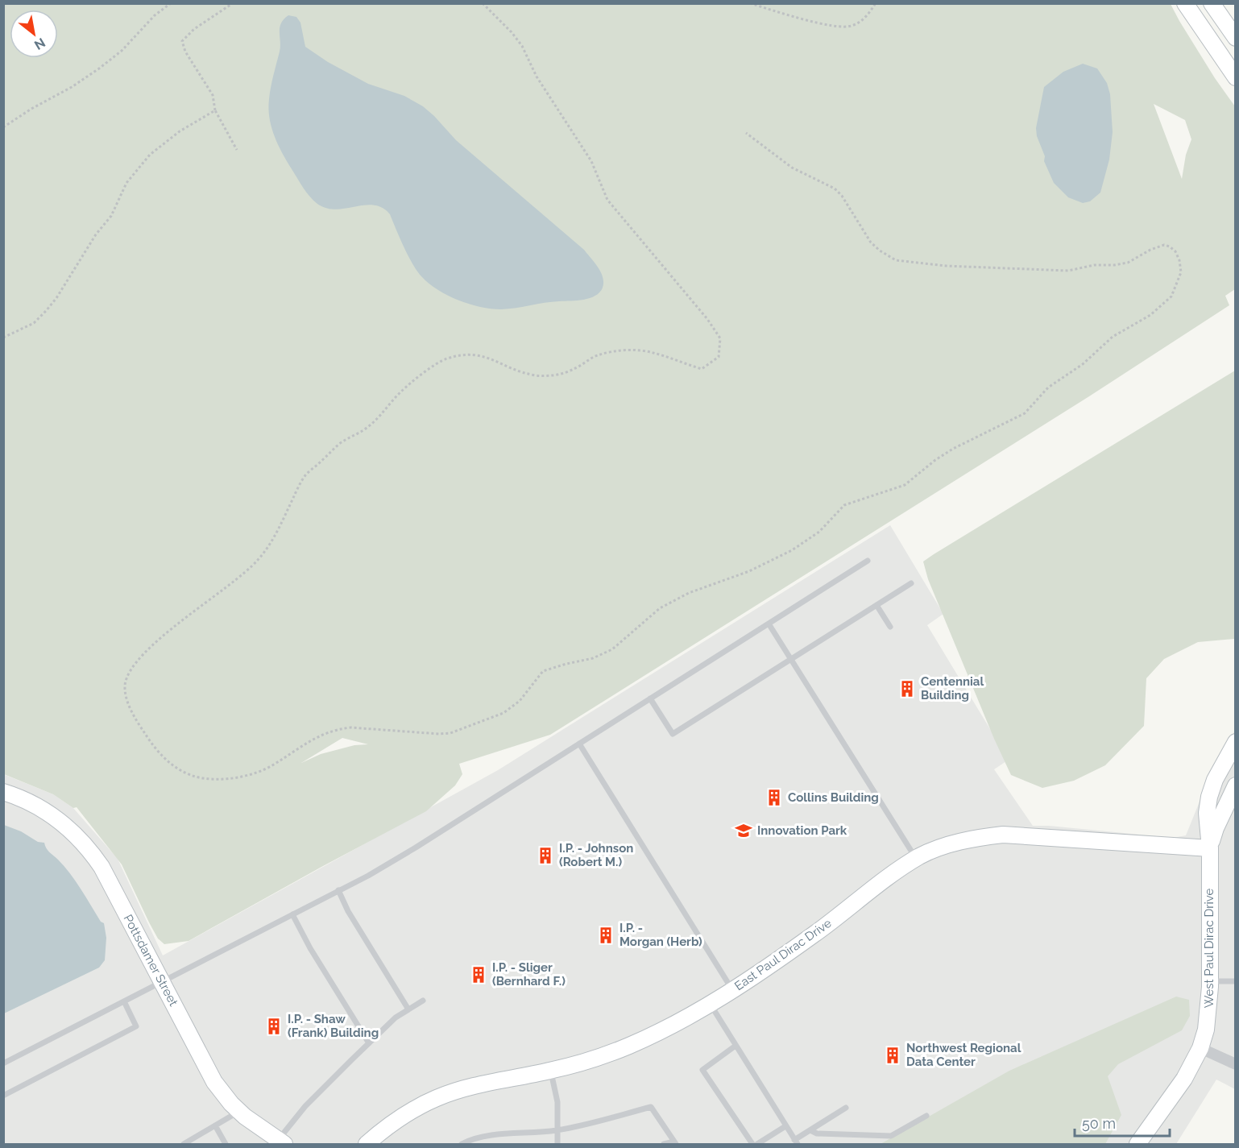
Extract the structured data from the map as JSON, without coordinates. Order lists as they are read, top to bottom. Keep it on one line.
{"streets":{"street":["West Paul Dirac Drive","East Paul Dirac Drive","Pottsdamer Street"]},"crossings":[["West Paul Dirac Drive","East Paul Dirac Drive"]],"places":{"building":["Centennial Building","Collins Building","I.P. - Johnson (Robert M.)","I.P. - Morgan (Herb)","I.P. - Sliger (Bernhard F.)","I.P. - Shaw (Frank) Building","Northwest Regional Data Center"],"school or university":["Innovation Park"]},"scale_bar":"50 m","north":"bottom right"}
